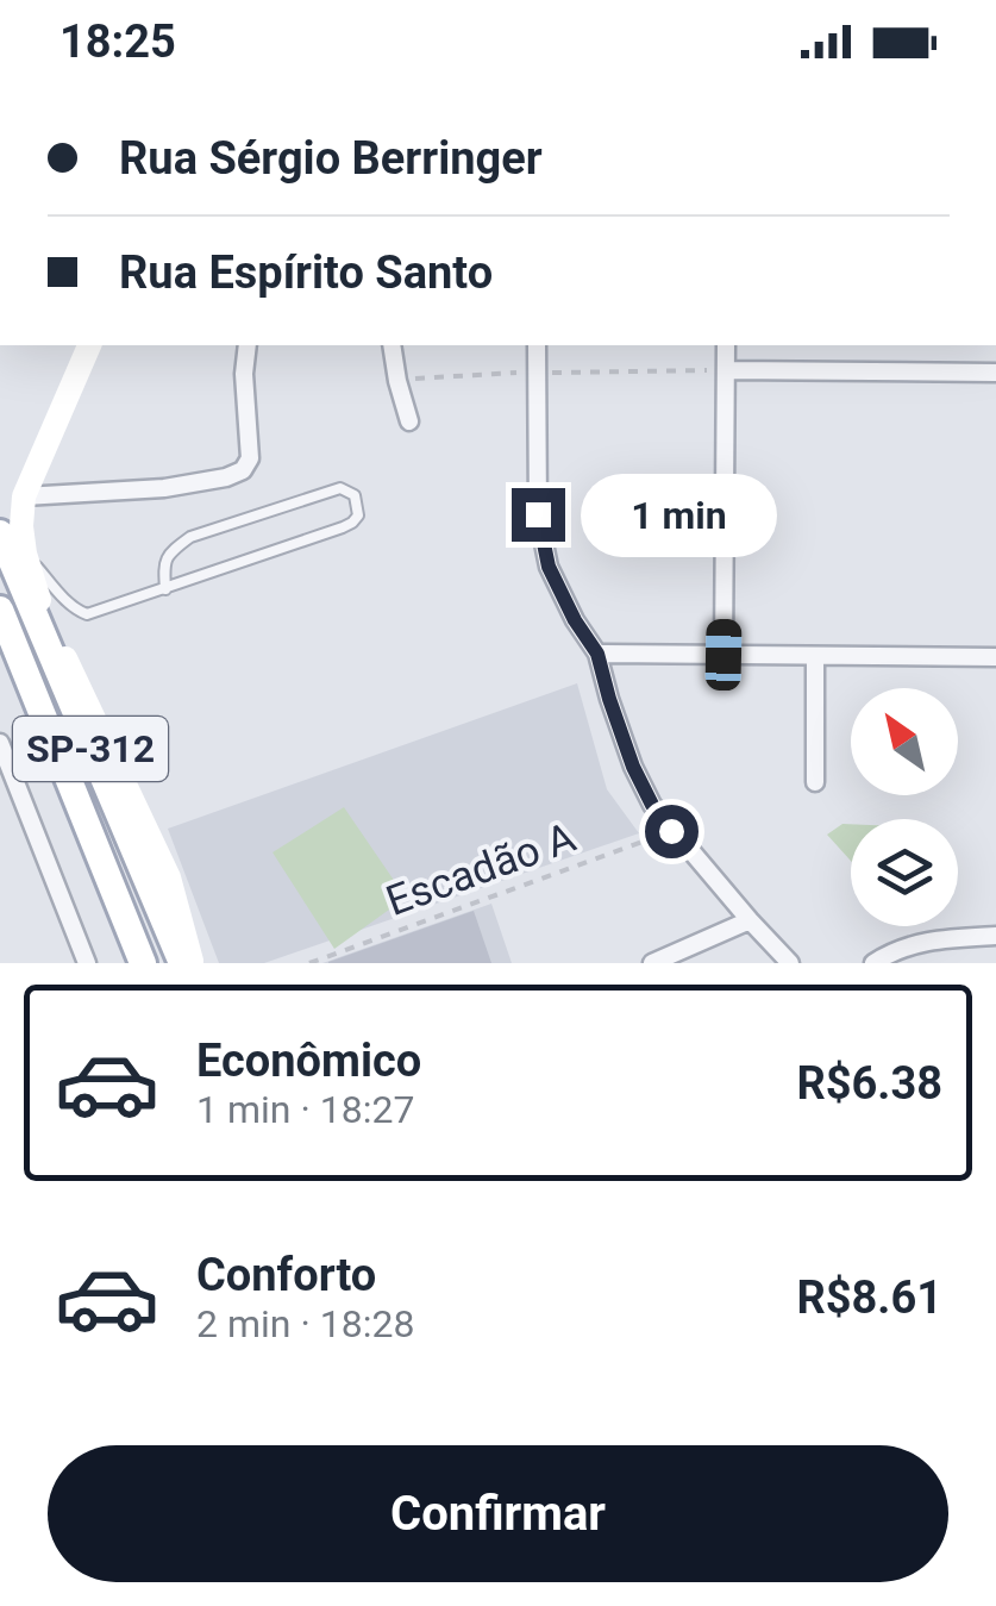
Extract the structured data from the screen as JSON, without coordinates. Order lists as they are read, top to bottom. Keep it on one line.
{"streets":{"main road":["SP-312"],"path":["Escadão A"]},"north":"top left","page":{"status":"18:25","banner":["Rua Sérgio Berringer","Rua Espírito Santo"],"bubble":"1 min","list":[{"name":"Econômico","note":"1 min · 18:27","value":"R$6.38"},{"name":"Conforto","note":"2 min · 18:28","value":"R$8.61"}],"buttons":"Confirmar"}}
